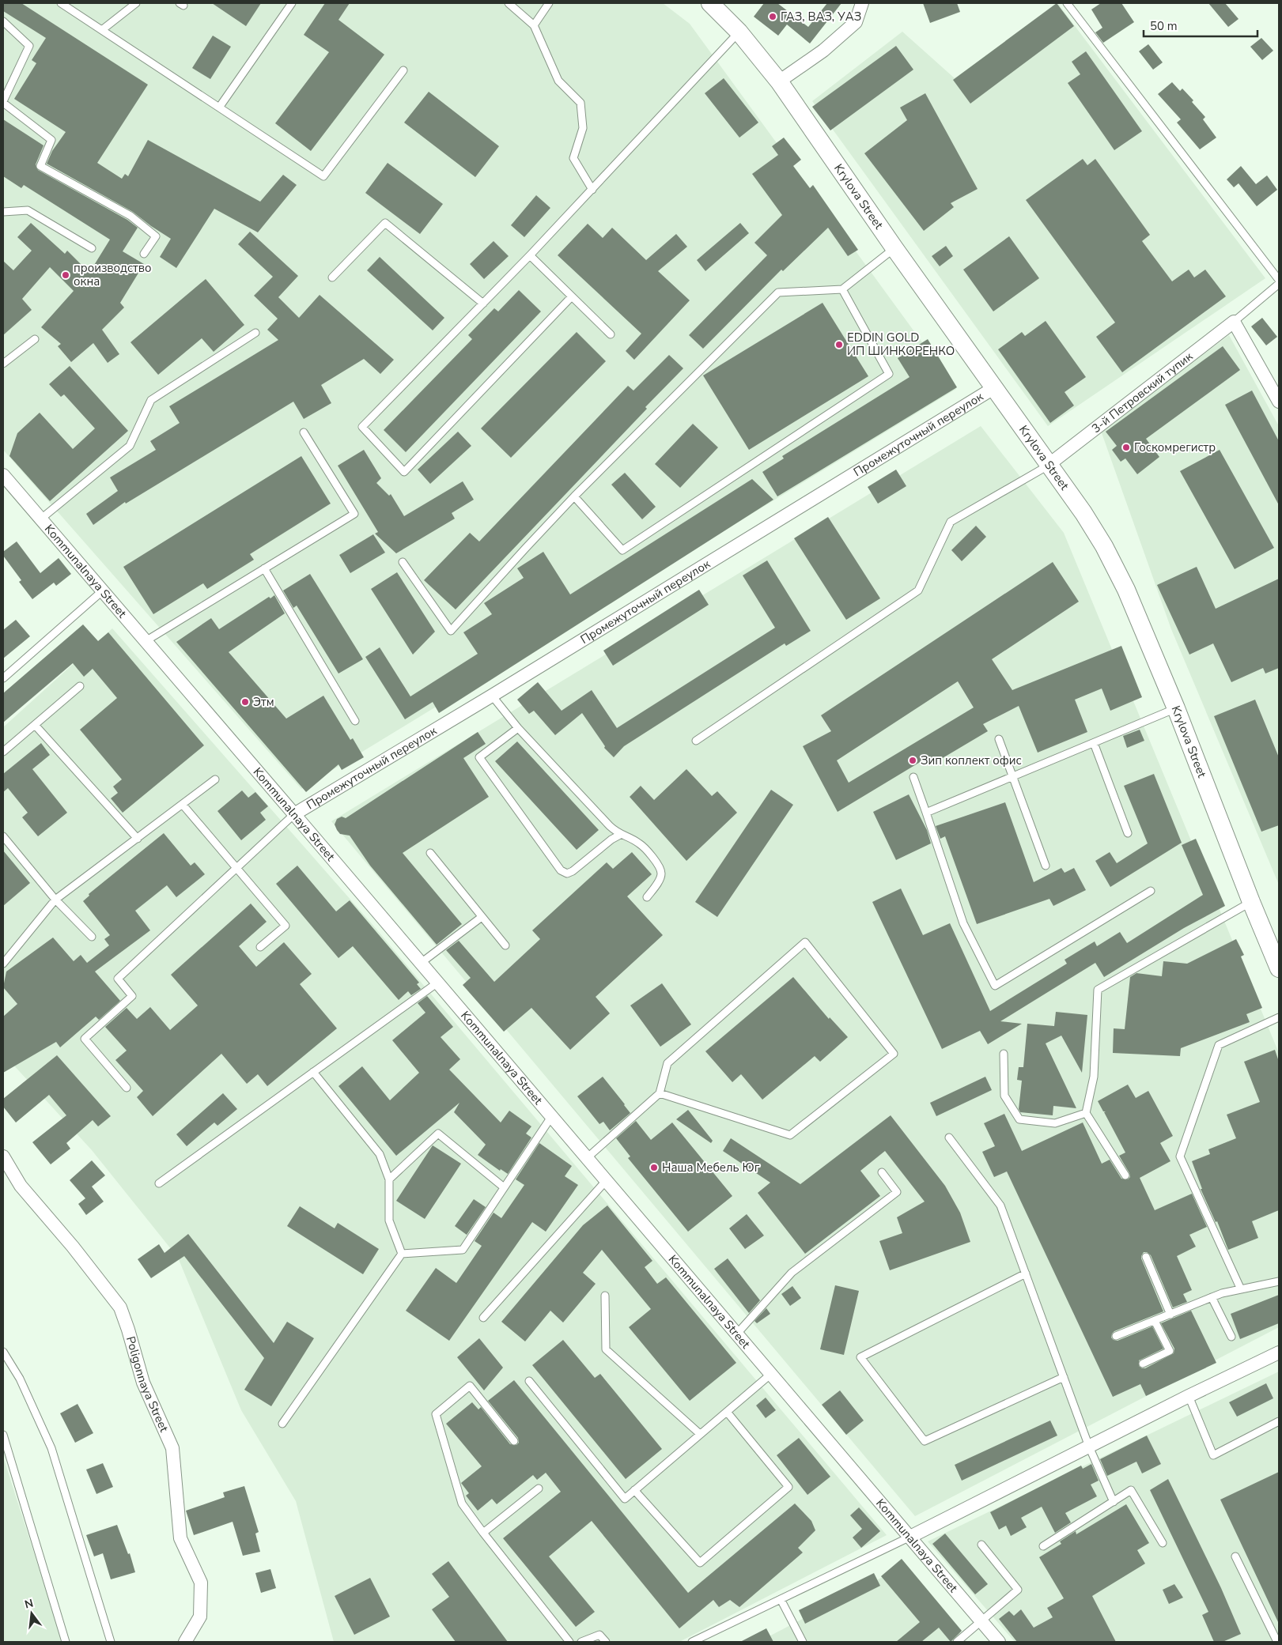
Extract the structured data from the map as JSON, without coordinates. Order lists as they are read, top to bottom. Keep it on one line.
{"streets":{"main road":["Krylova Street"],"street":["3-й Петровский тупик","Промежуточный переулок","Kommunalnaya Street","Poligonnaya Street"]},"crossings":[["Krylova Street","3-й Петровский тупик"],["Krylova Street","Промежуточный переулок"],["Промежуточный переулок","Kommunalnaya Street"]],"places":["ГАЗ, ВАЗ, УАЗ","производство окна","EDDIN GOLD ИП ШИНКОРЕНКО","Госкомрегистр","Этм","Зип коплект офис","Наша Мебель Юг"],"scale_bar":"50 m","north":"top"}
